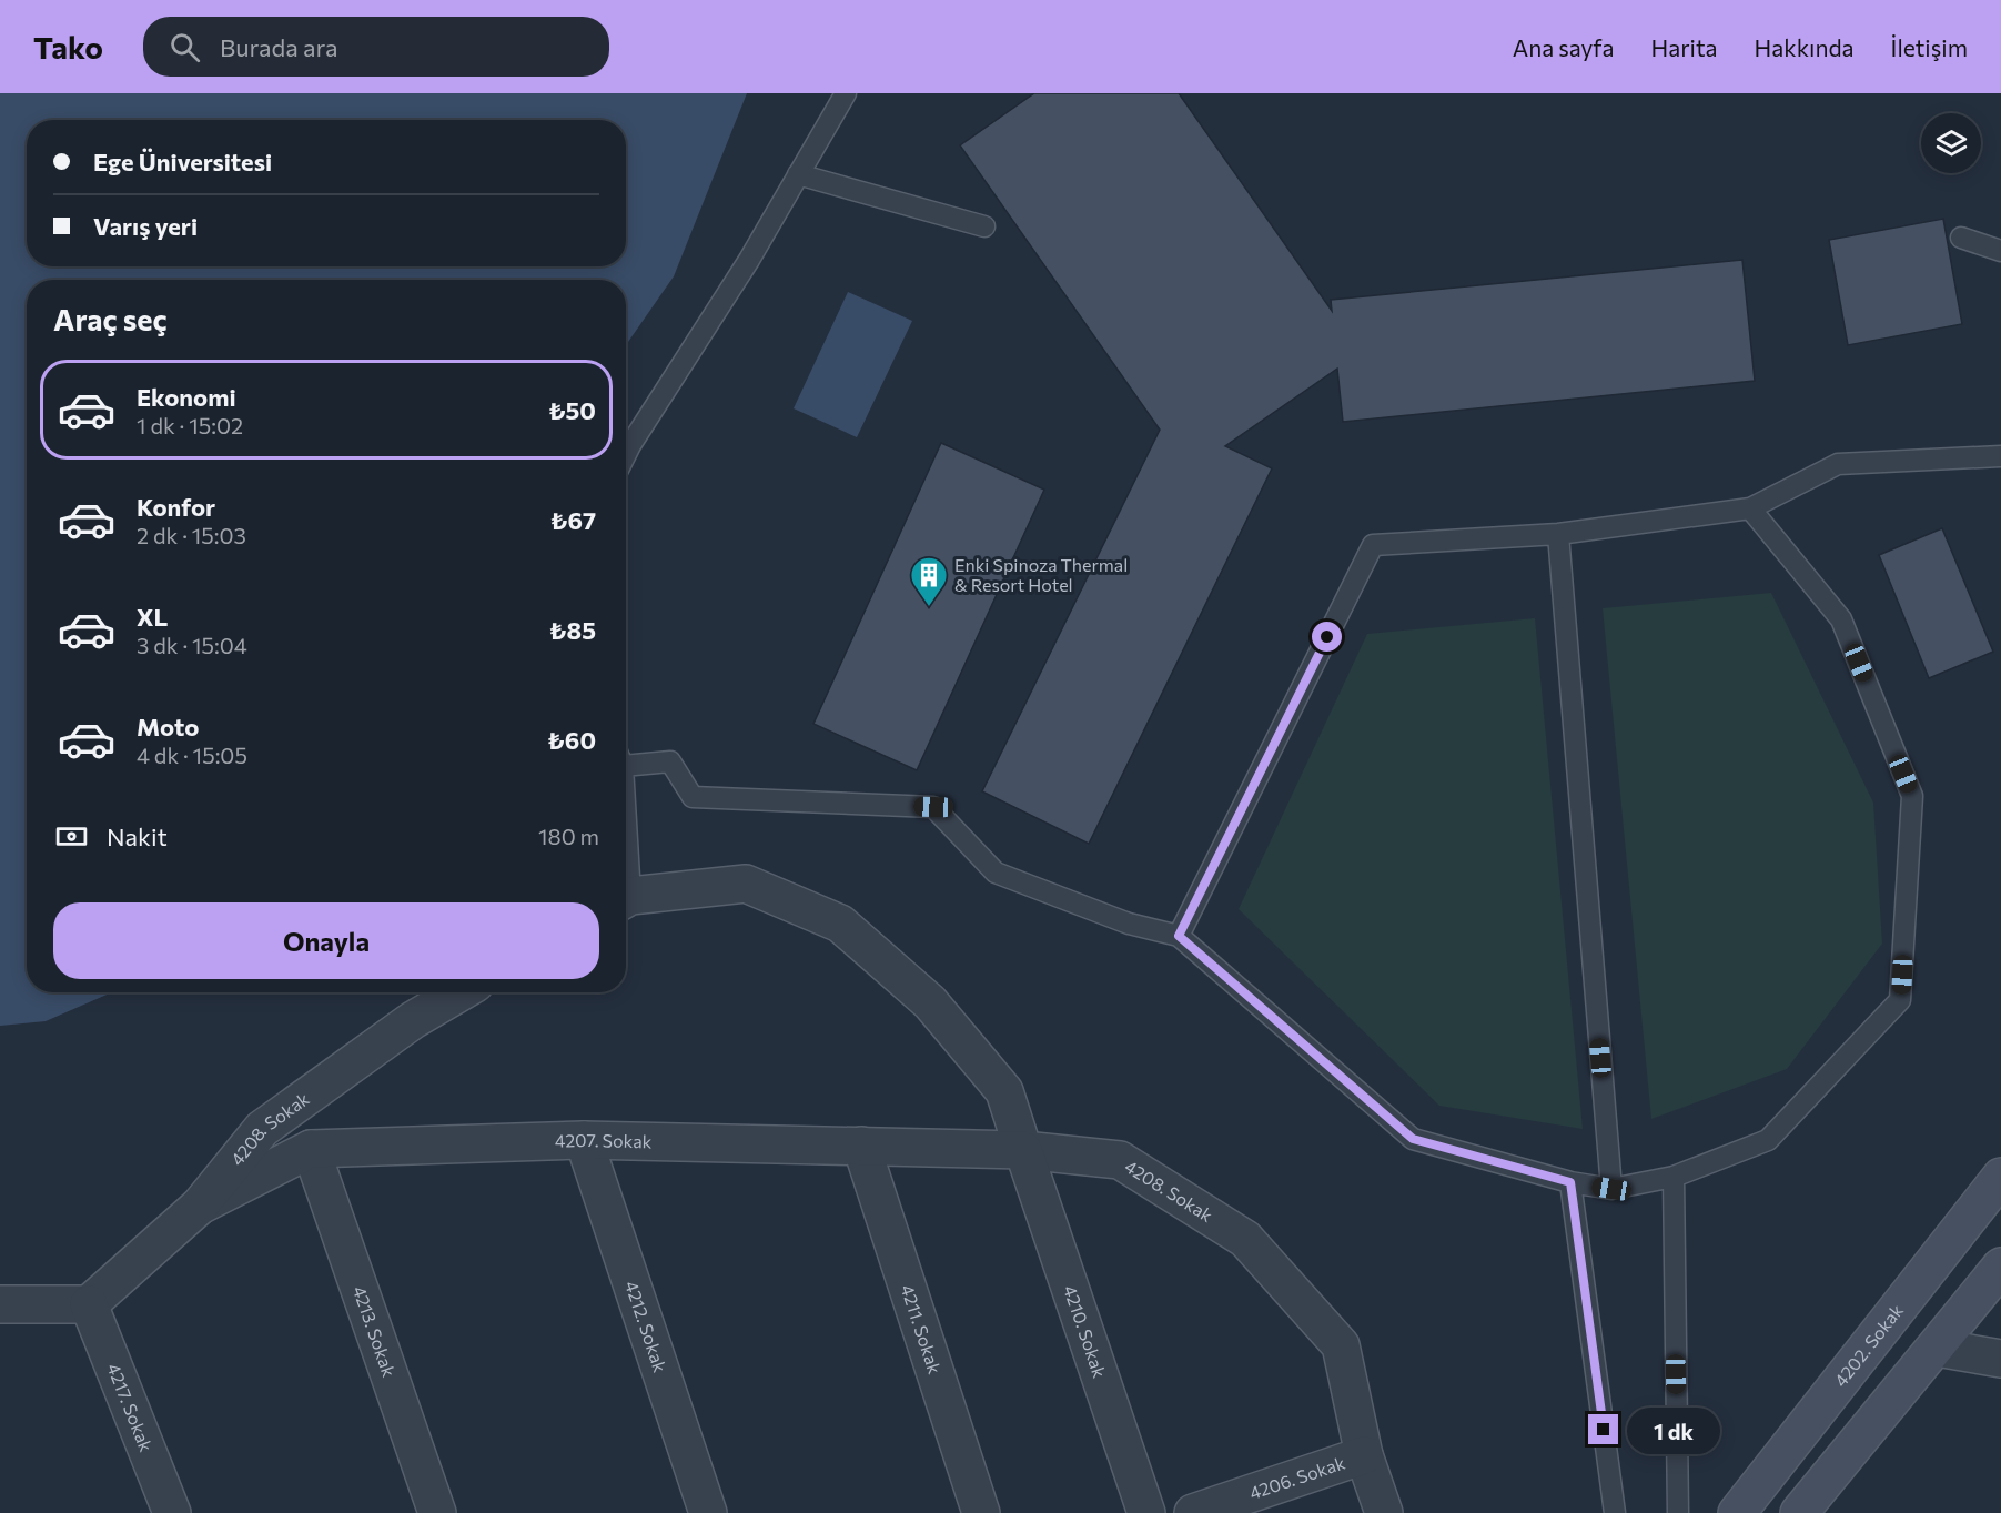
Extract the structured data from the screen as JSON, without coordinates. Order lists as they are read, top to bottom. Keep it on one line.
{"streets":{"street":["4208. Sokak","4207. Sokak","4212. Sokak","4211. Sokak","4213. Sokak","4210. Sokak","4202. Sokak","4217. Sokak","4206. Sokak"]},"crossings":[["4208. Sokak","4207. Sokak"],["4208. Sokak","4210. Sokak"],["4208. Sokak","4217. Sokak"],["4208. Sokak","4206. Sokak"],["4207. Sokak","4212. Sokak"],["4207. Sokak","4211. Sokak"],["4207. Sokak","4213. Sokak"],["4207. Sokak","4210. Sokak"]],"places":{"building":["Enki Spinoza Thermal & Resort Hotel"]},"page":{"header":"Tako","search":"Burada ara","nav":["Ana sayfa","Harita","Hakkında","İletişim"],"banner":["Ege Üniversitesi","Varış yeri"],"heading":"Araç seç","list":[{"name":"Ekonomi","note":"1 dk · 15:02","value":"₺50"},{"name":"Konfor","note":"2 dk · 15:03","value":"₺67"},{"name":"XL","note":"3 dk · 15:04","value":"₺85"},{"name":"Moto","note":"4 dk · 15:05","value":"₺60"}],"pay":["Nakit","180 m"],"buttons":"Onayla","bubble":"1 dk"}}
